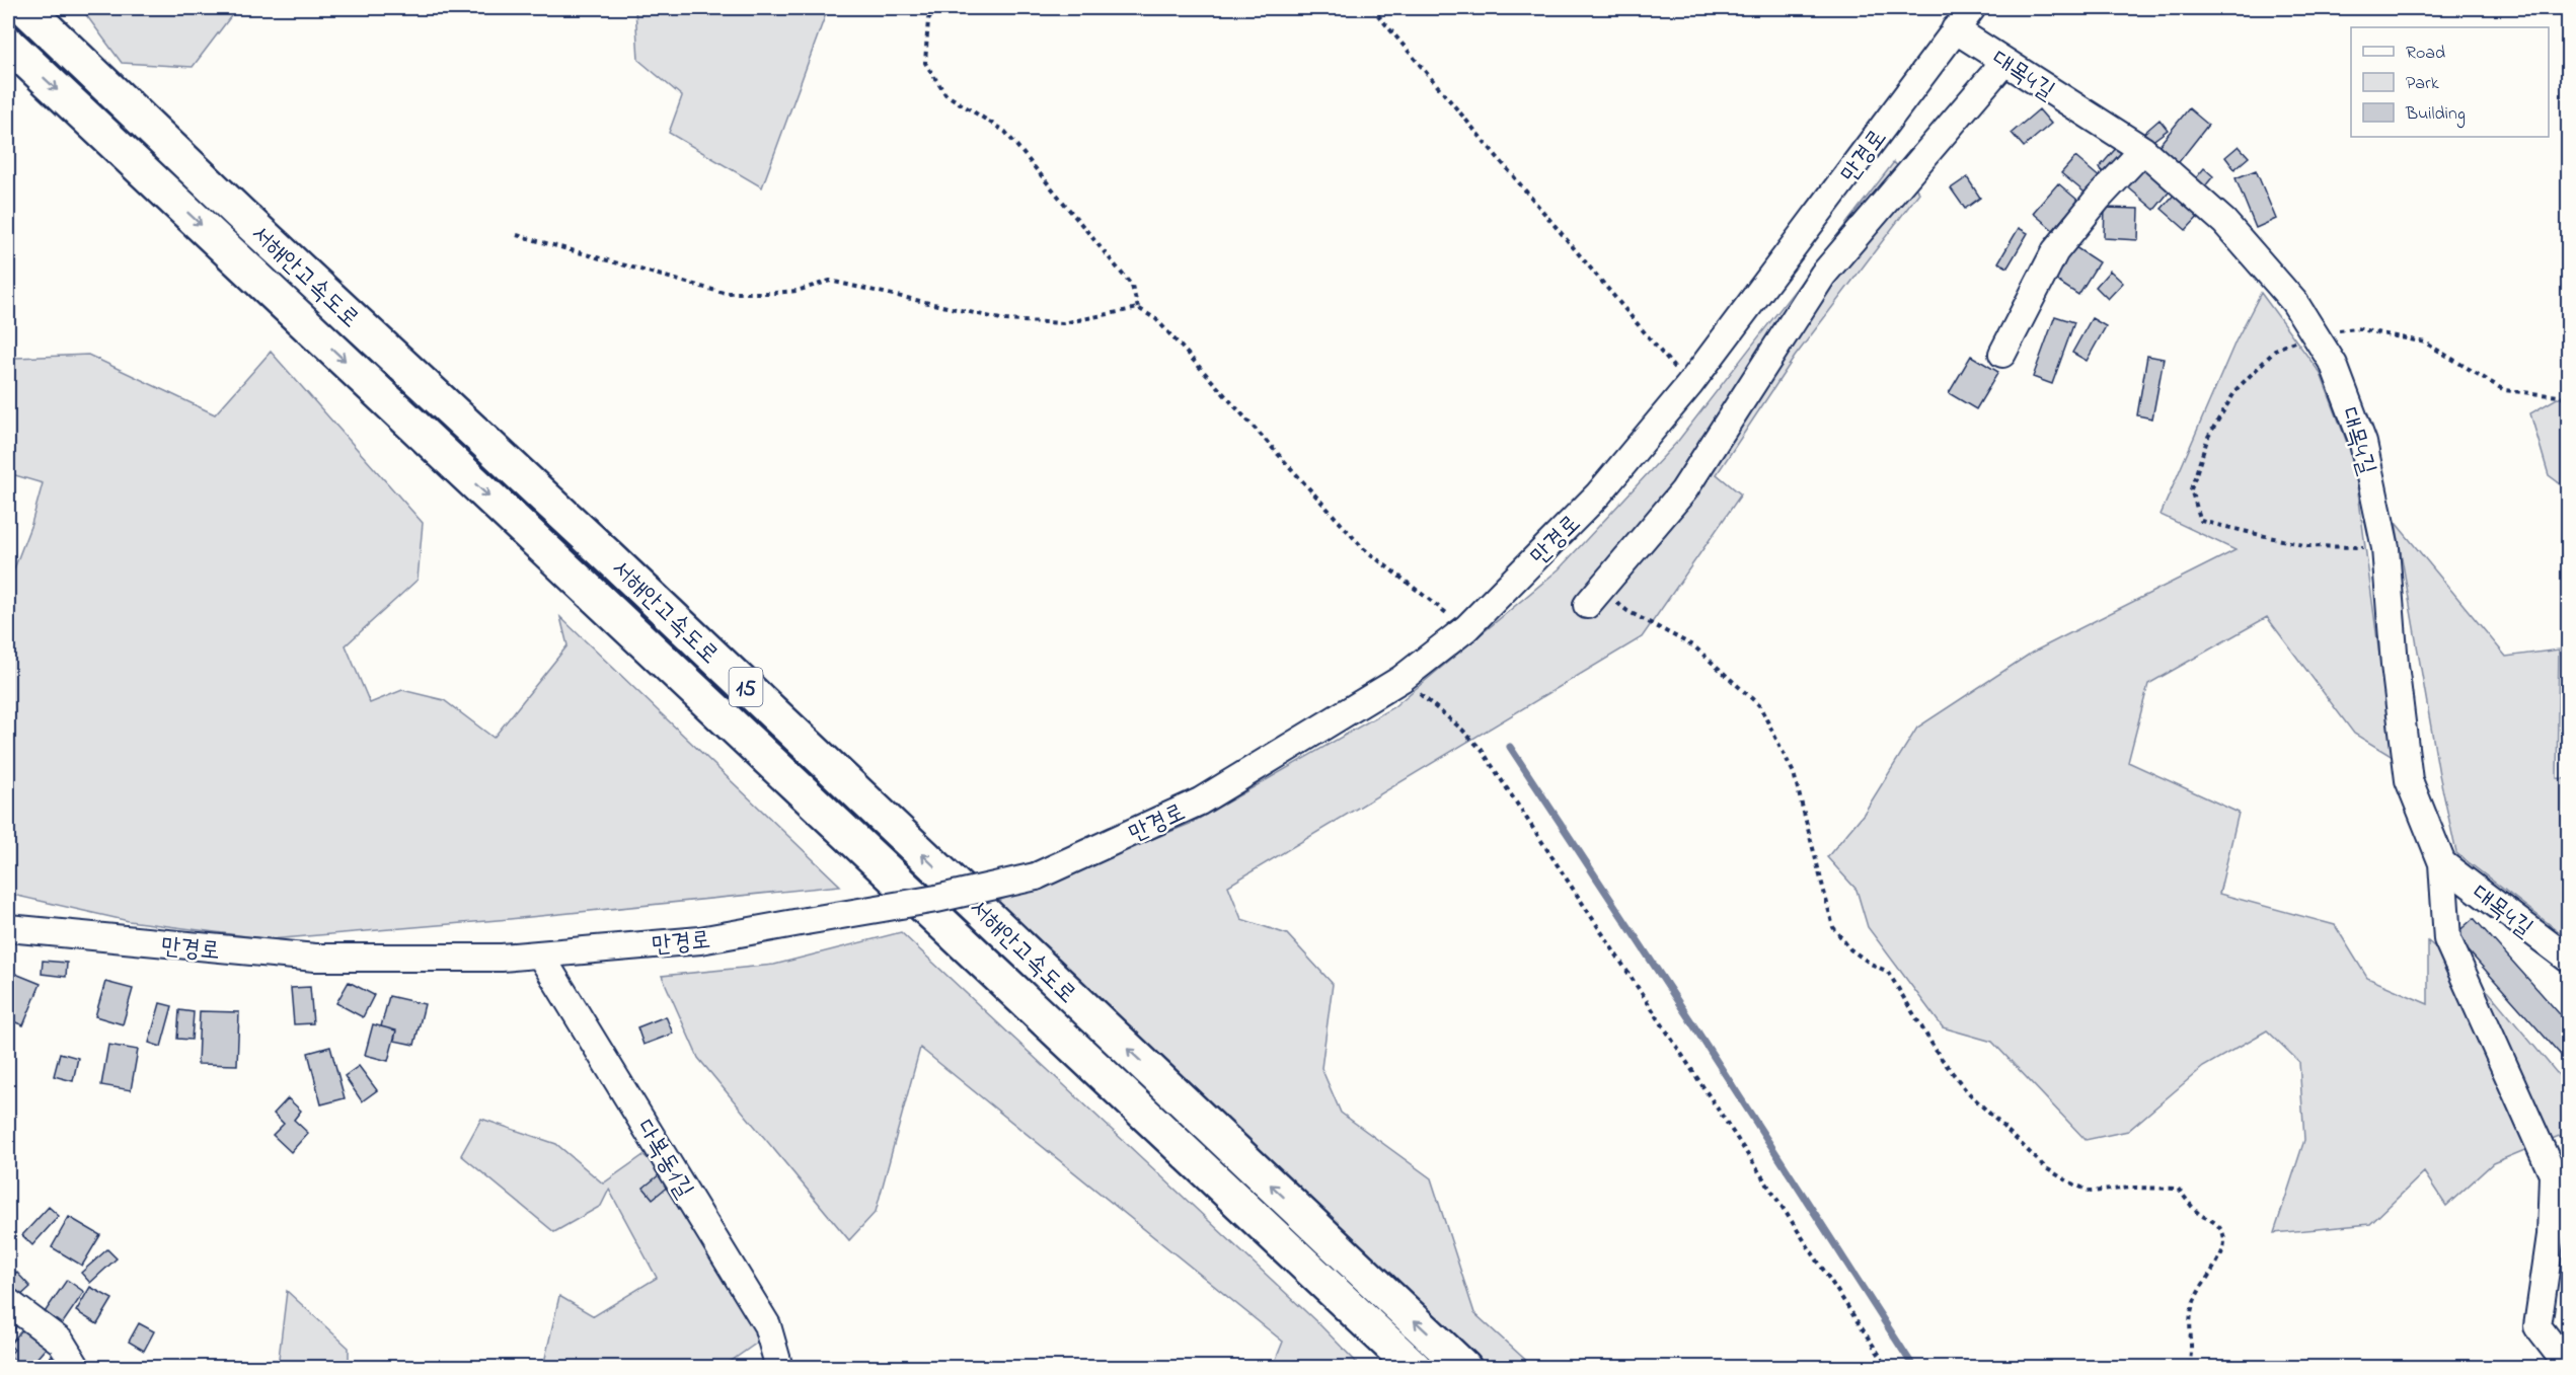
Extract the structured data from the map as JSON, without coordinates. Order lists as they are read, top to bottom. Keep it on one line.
{"streets":{"highway":["서해안고속도로","15"],"street":["대목4길","만경로","다복동1길"]},"crossings":[["대목4길","만경로"],["만경로","다복동1길"]],"legend":["Road","Park","Building"]}
